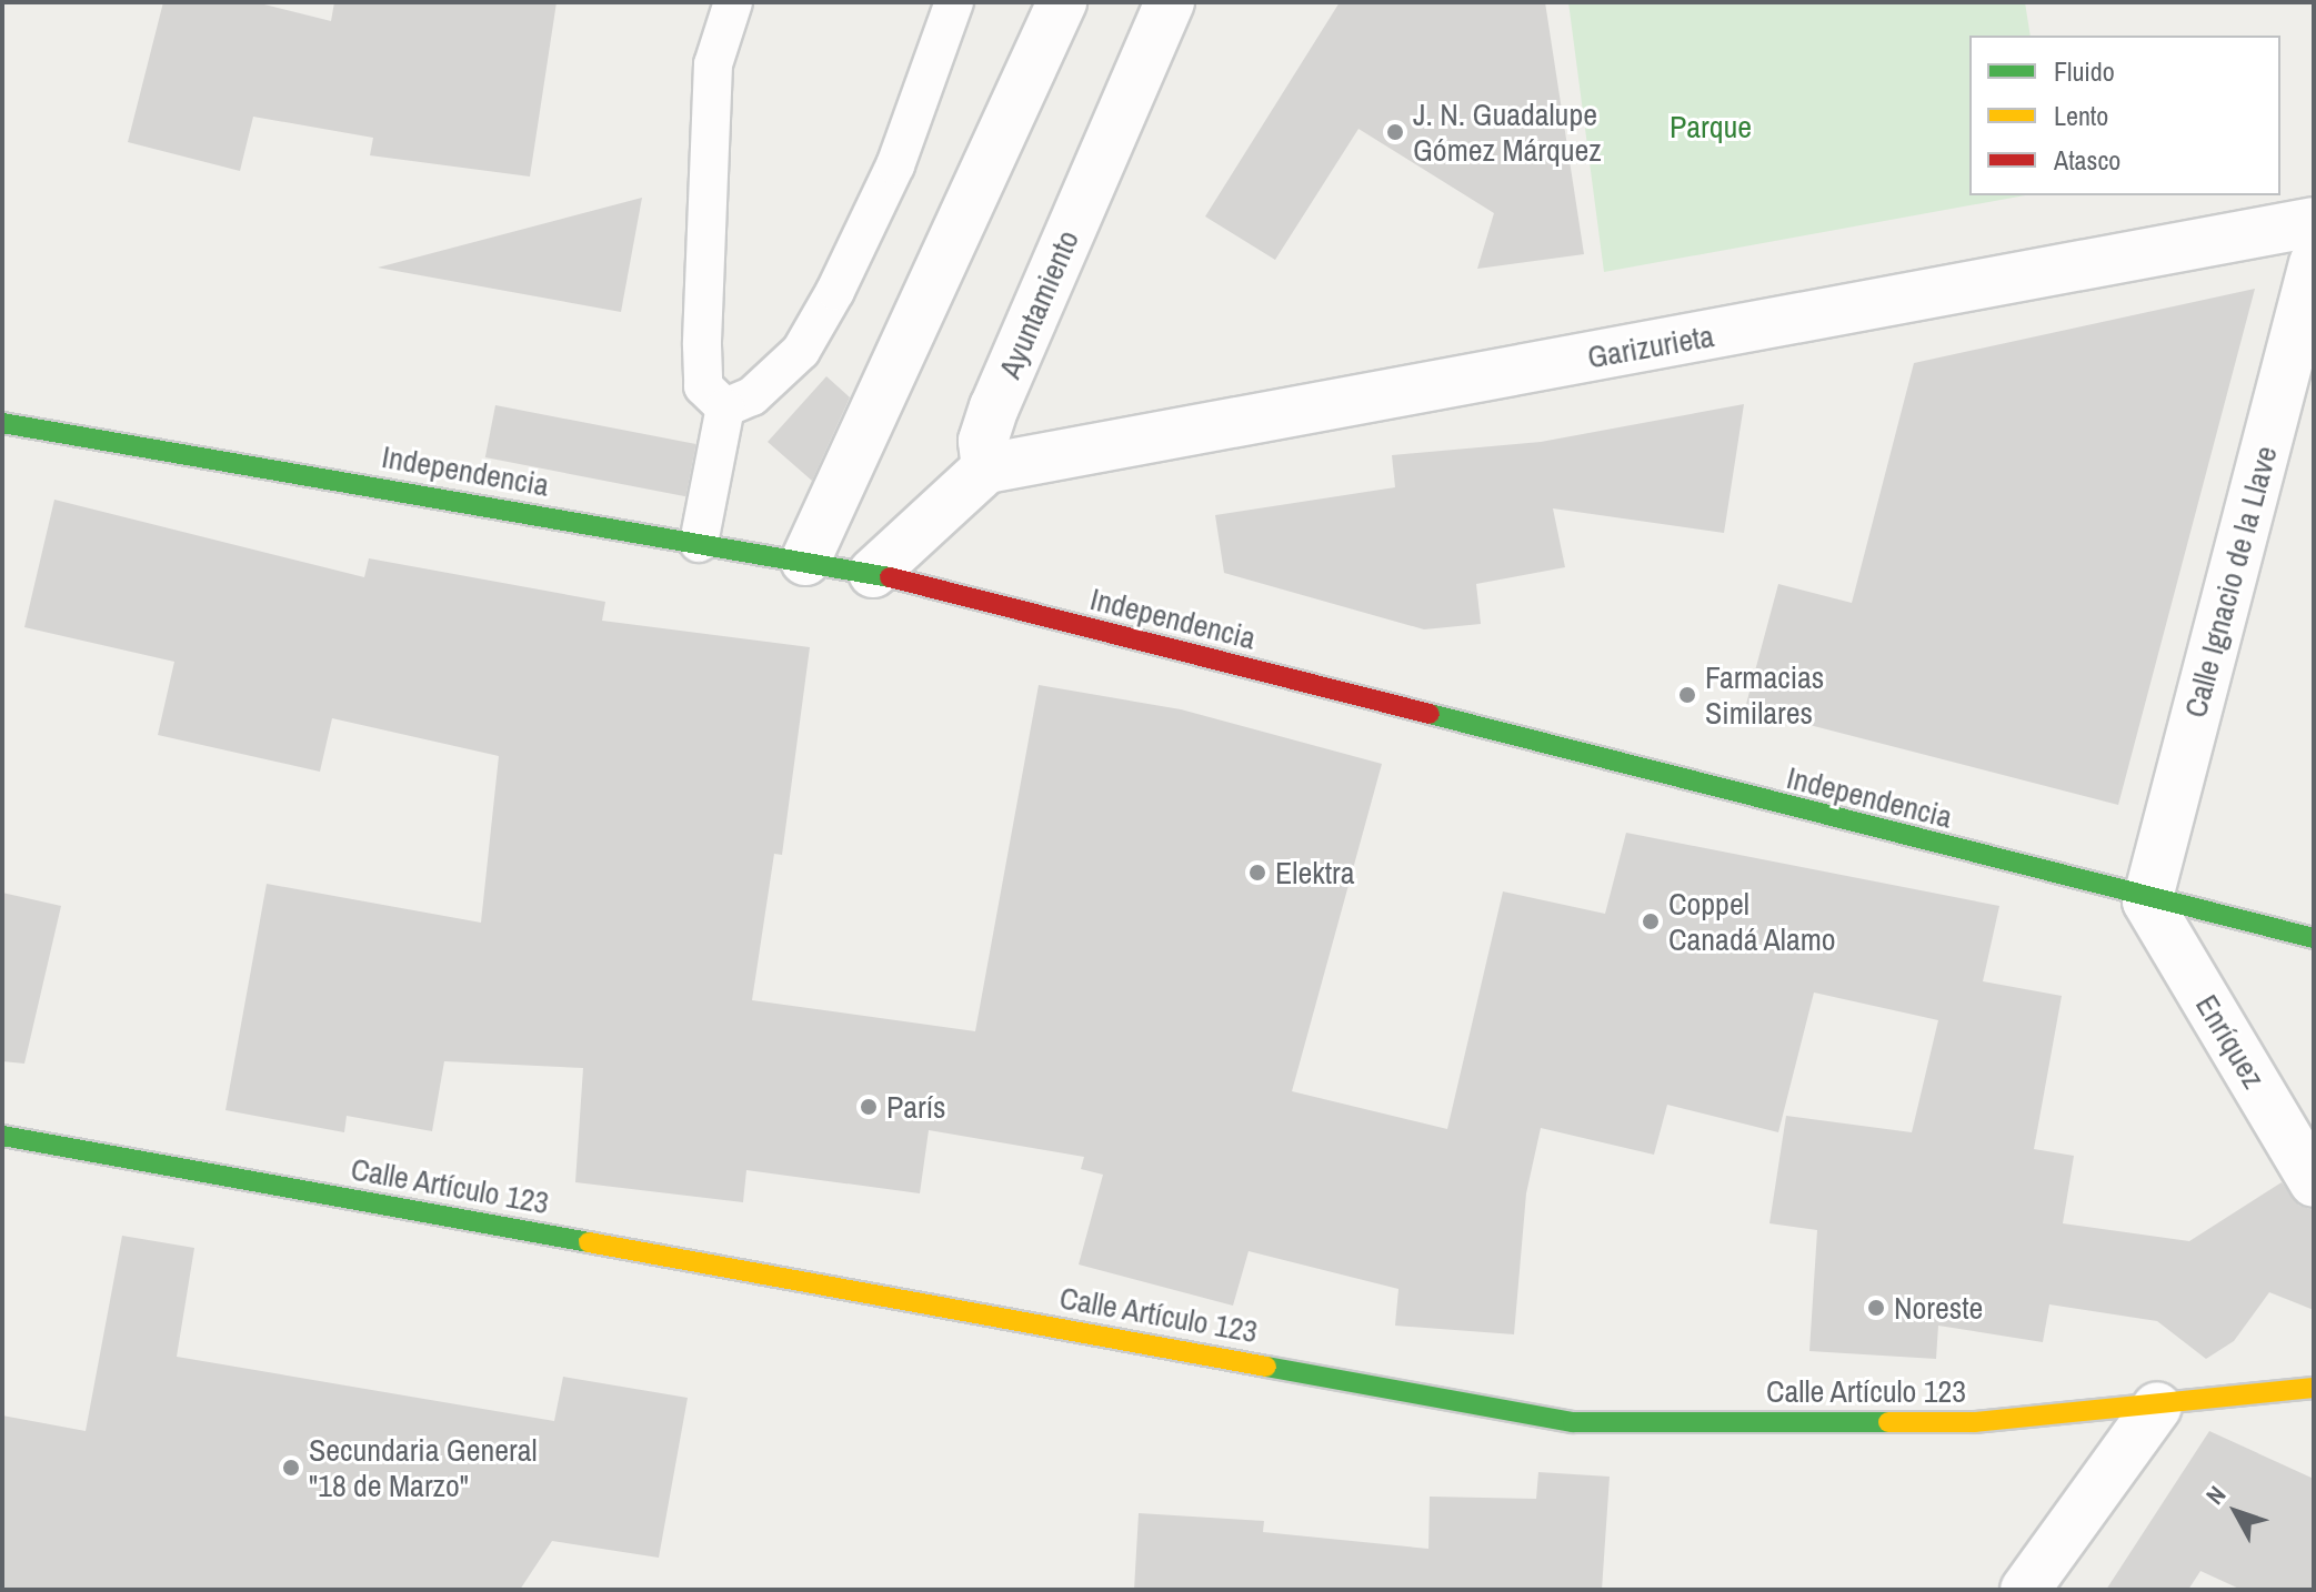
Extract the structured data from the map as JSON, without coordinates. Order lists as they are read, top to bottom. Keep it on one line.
{"streets":{"street":["Ayuntamiento","Garizurieta","Independencia","Calle Ignacio de la Llave","Enríquez","Calle Artículo 123"]},"crossings":[["Ayuntamiento","Garizurieta"],["Independencia","Calle Ignacio de la Llave"],["Independencia","Enríquez"],["Calle Ignacio de la Llave","Enríquez"]],"parks":["Parque"],"places":["J. N. Guadalupe Gómez Márquez","Farmacias Similares","Elektra","Coppel Canadá Alamo","París","Noreste","Secundaria General \"18 de Marzo\""],"legend":["Fluido","Lento","Atasco"],"north":"top left"}
